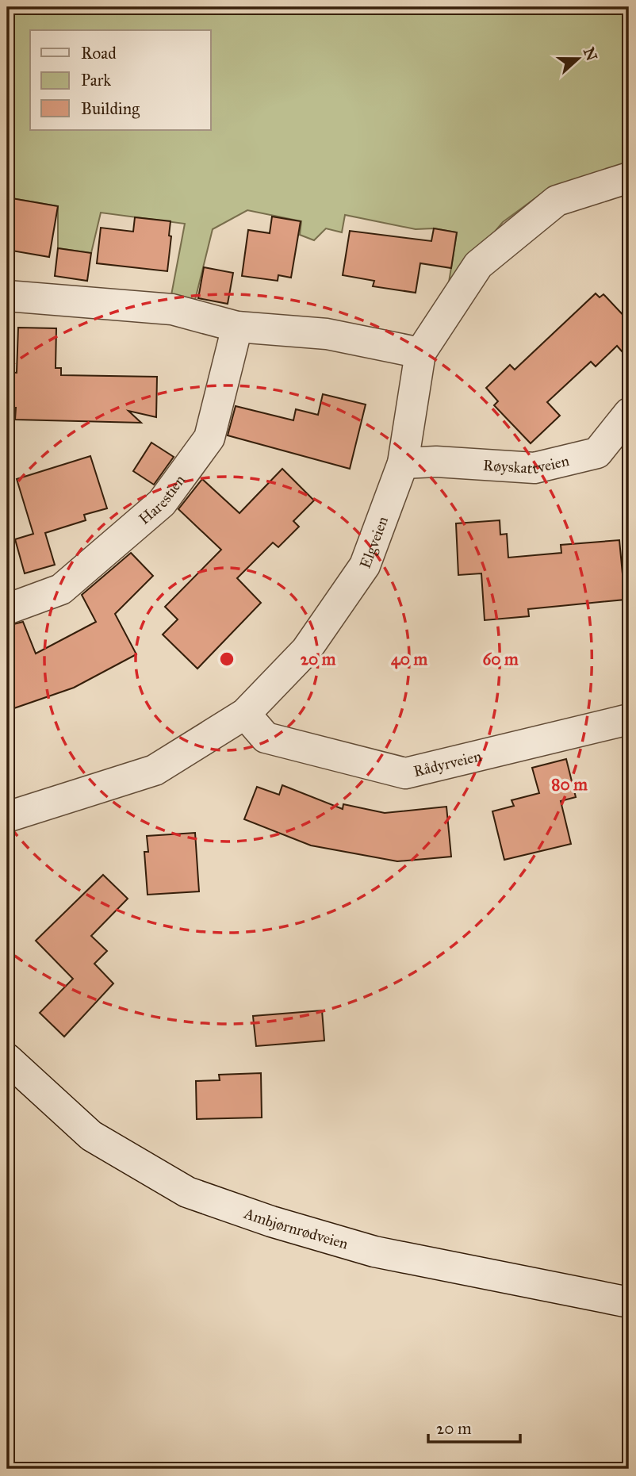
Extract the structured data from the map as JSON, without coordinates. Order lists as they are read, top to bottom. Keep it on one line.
{"streets":{"street":["Røyskattveien","Harestien","Elgveien","Rådyrveien","Ambjørnrødveien"]},"crossings":[["Røyskattveien","Elgveien"],["Elgveien","Rådyrveien"]],"legend":["Road","Park","Building"],"scale_bar":"20 m","north":"right","rings":["20 m","40 m","60 m","80 m"]}
